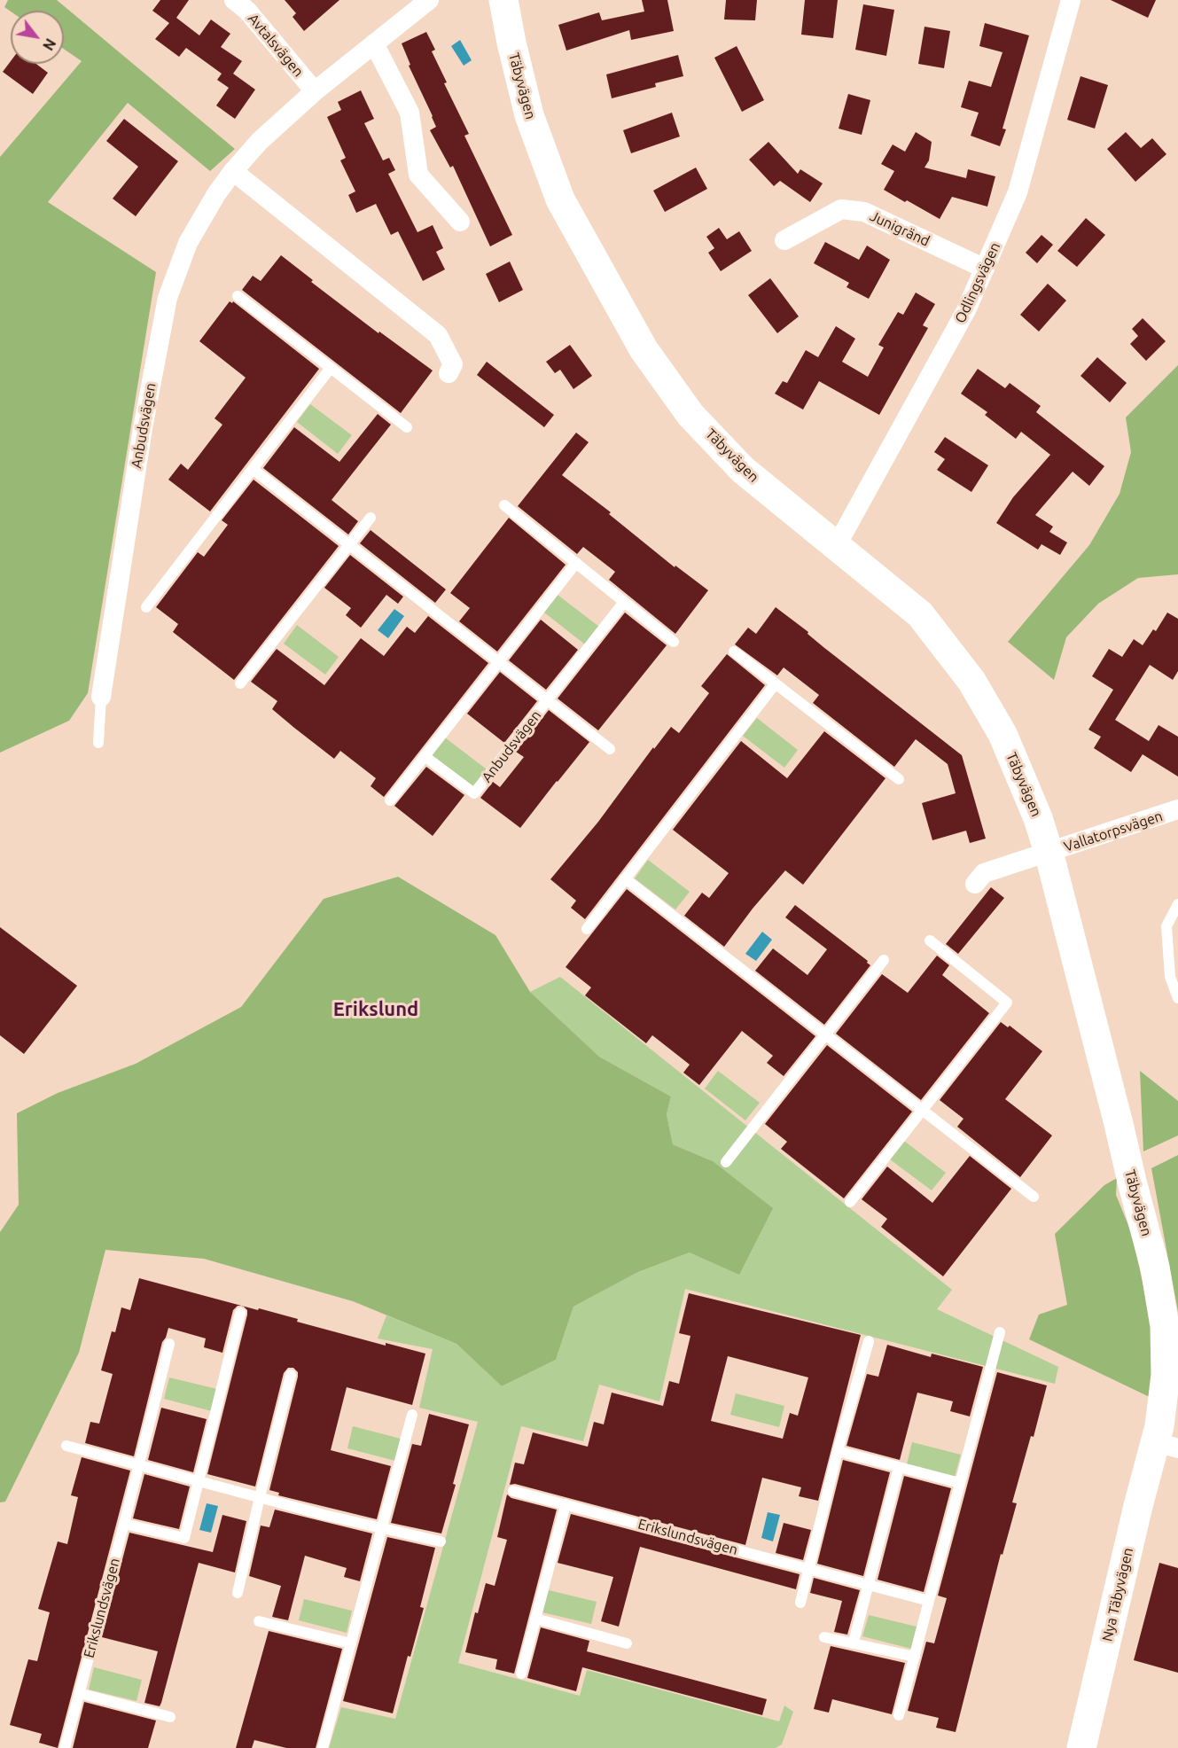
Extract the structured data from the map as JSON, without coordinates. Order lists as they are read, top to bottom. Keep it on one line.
{"streets":{"main road":["Täbyvägen","Nya Täbyvägen"],"street":["Avtalsvägen","Junigränd","Odlingsvägen","Anbudsvägen","Vallatorpsvägen"],"lane":["Erikslundsvägen"]},"crossings":[["Avtalsvägen","Anbudsvägen"],["Täbyvägen","Odlingsvägen"],["Täbyvägen","Vallatorpsvägen"],["Täbyvägen","Nya Täbyvägen"],["Junigränd","Odlingsvägen"]],"districts":["Erikslund"],"north":"bottom right"}
